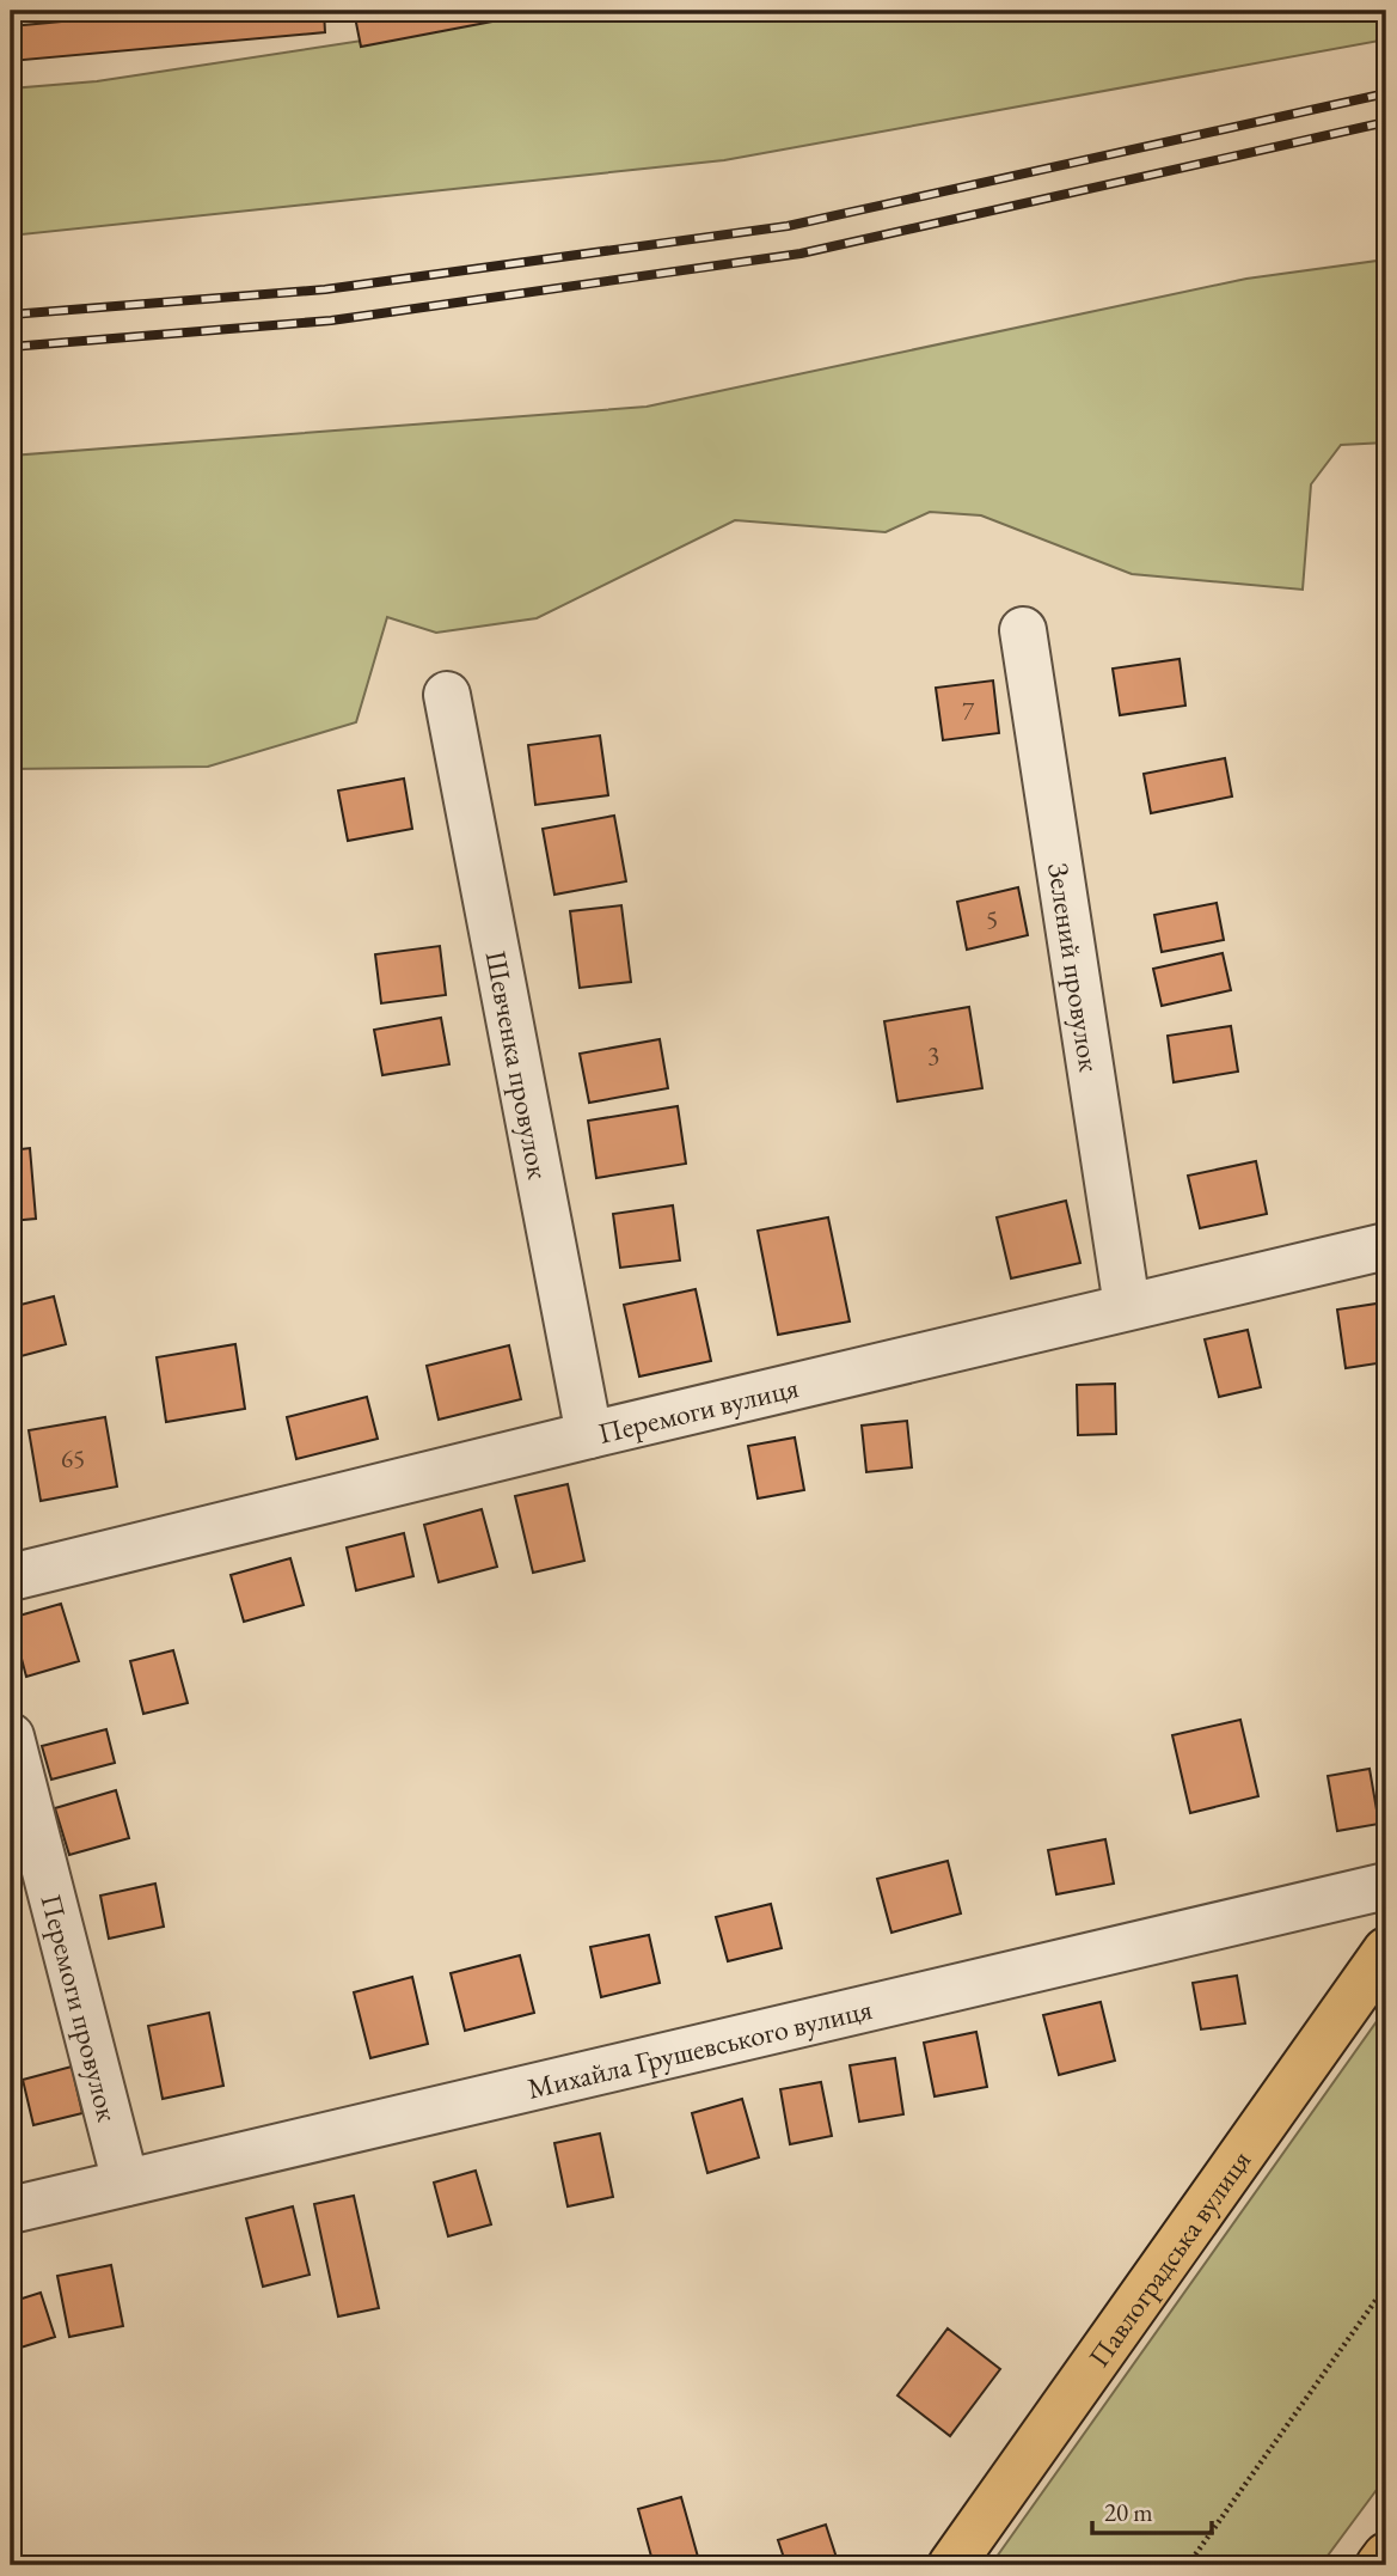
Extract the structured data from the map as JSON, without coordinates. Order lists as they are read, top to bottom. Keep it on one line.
{"streets":{"main road":["Павлоградська вулиця"],"street":["Зелений провулок","Шевченка провулок","Перемоги вулиця","Перемоги провулок","Михайла Грушевського вулиця"]},"crossings":[["Зелений провулок","Перемоги вулиця"],["Шевченка провулок","Перемоги вулиця"],["Перемоги провулок","Михайла Грушевського вулиця"]],"house_numbers":["7","5","3","65"],"scale_bar":"20 m"}
